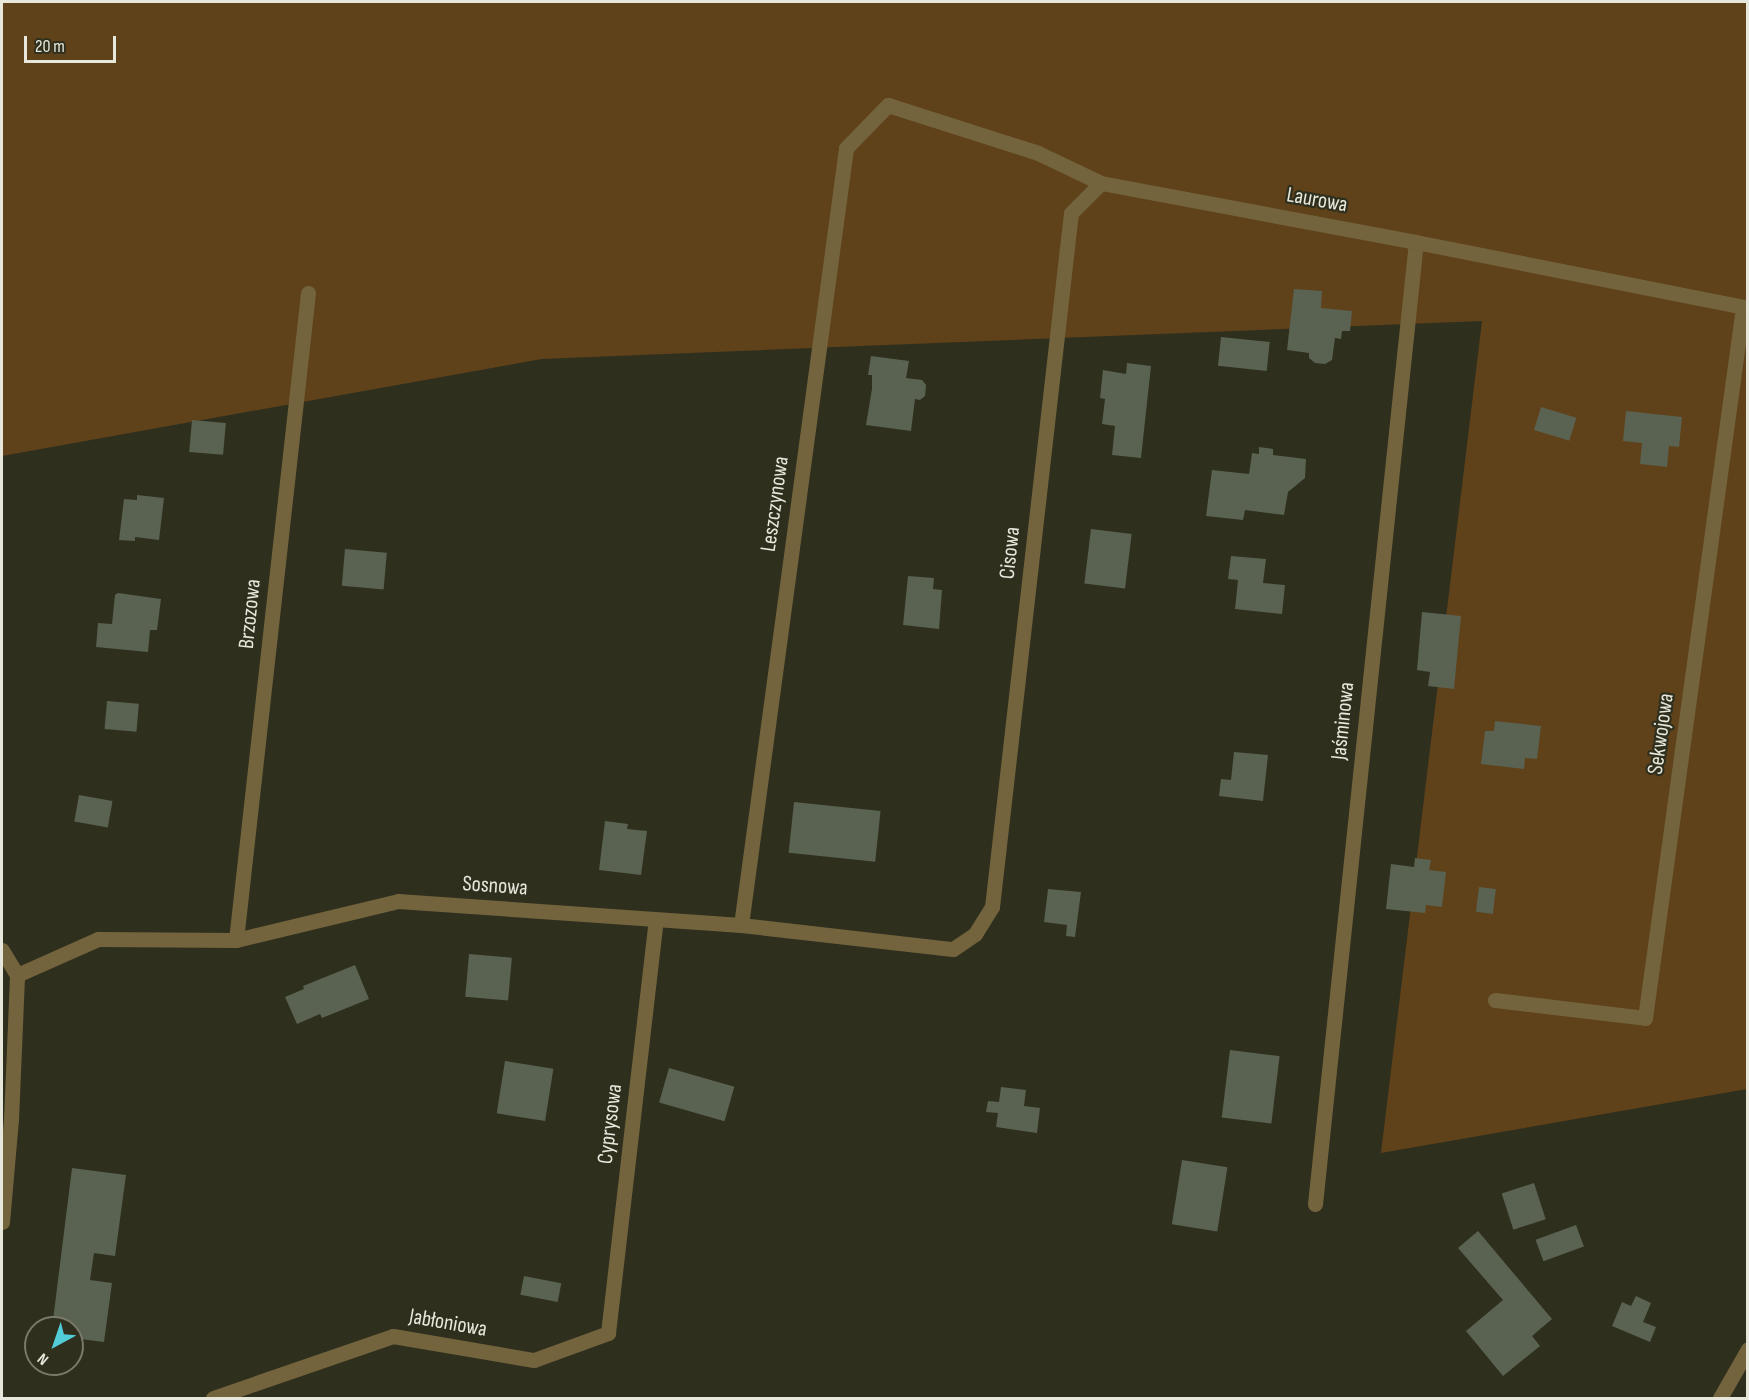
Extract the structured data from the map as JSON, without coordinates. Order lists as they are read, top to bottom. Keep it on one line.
{"streets":{"street":["Laurowa","Leszczynowa","Cisowa","Brzozowa","Jaśminowa","Sekwojowa","Sosnowa","Cyprysowa","Jabłoniowa"]},"crossings":[["Laurowa","Leszczynowa"],["Laurowa","Cisowa"],["Laurowa","Jaśminowa"],["Laurowa","Sekwojowa"],["Leszczynowa","Sosnowa"],["Cisowa","Sosnowa"],["Brzozowa","Sosnowa"],["Sosnowa","Cyprysowa"],["Cyprysowa","Jabłoniowa"]],"scale_bar":"20 m","north":"bottom left"}
